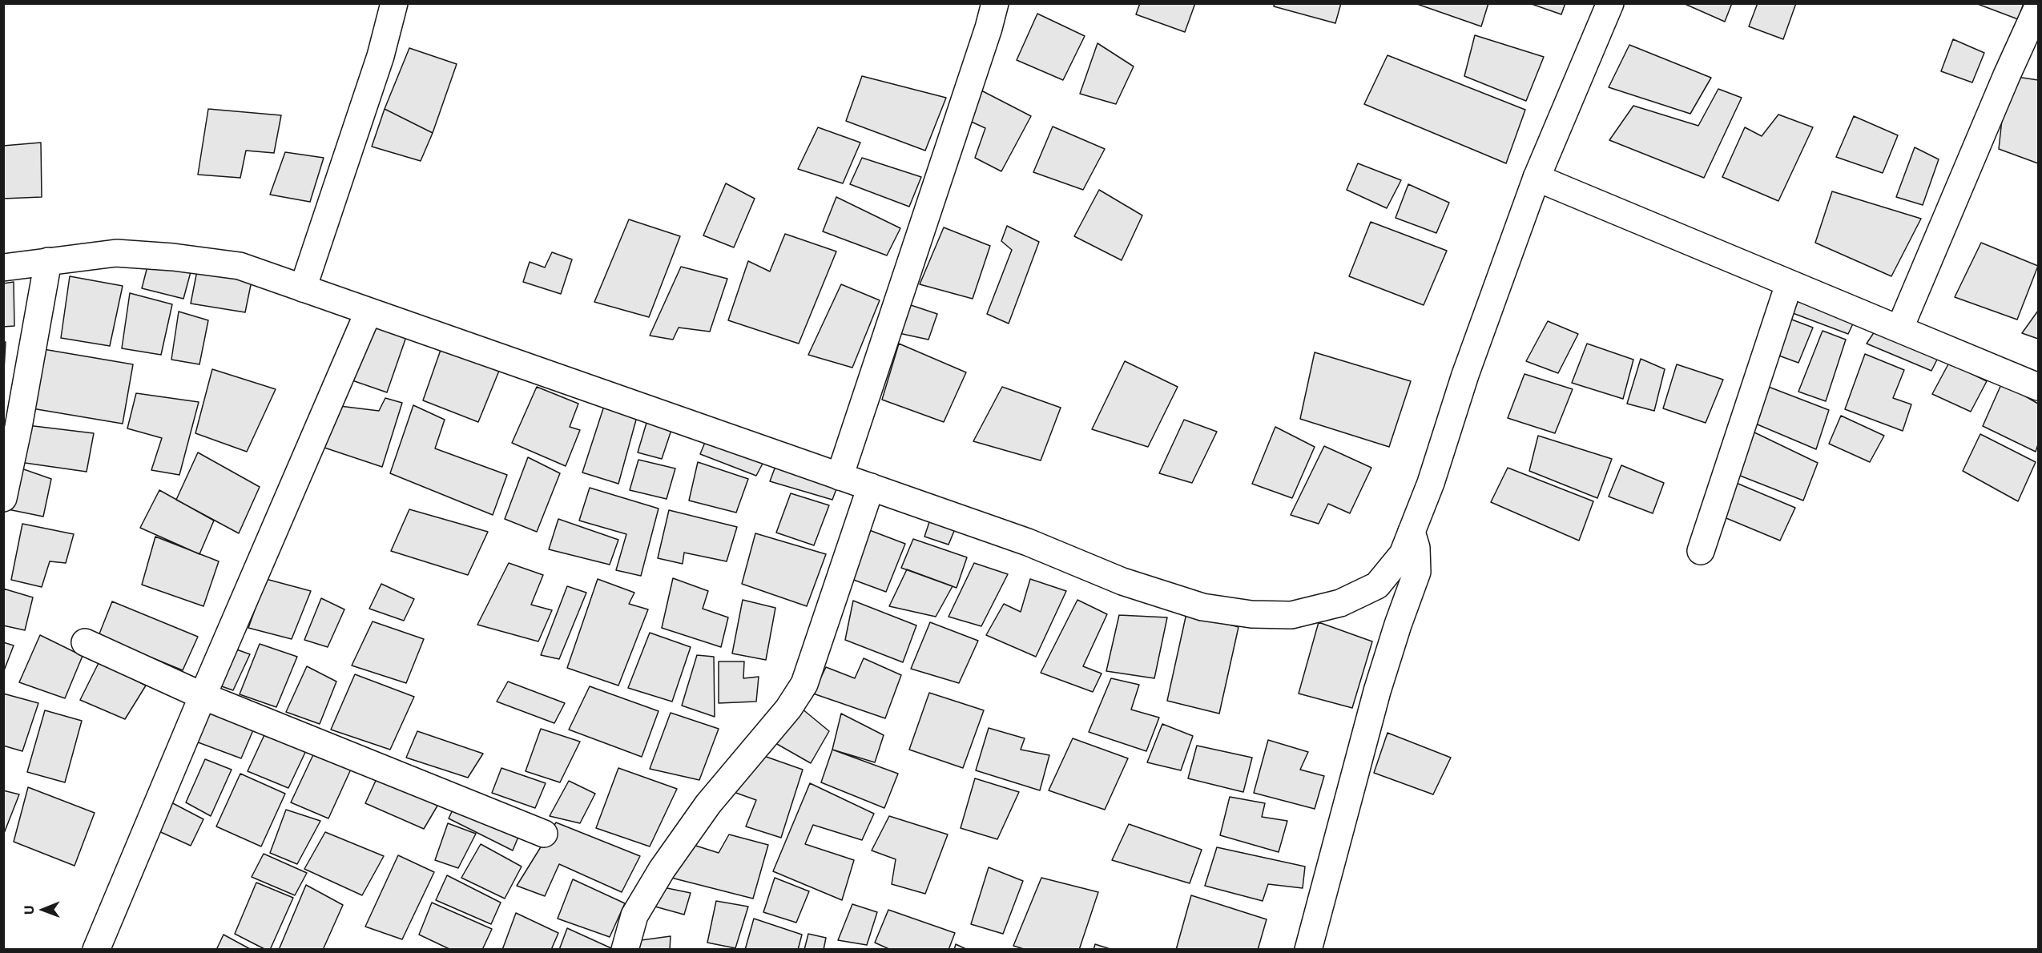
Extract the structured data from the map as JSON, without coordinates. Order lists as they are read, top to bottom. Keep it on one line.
{"north":"left"}
